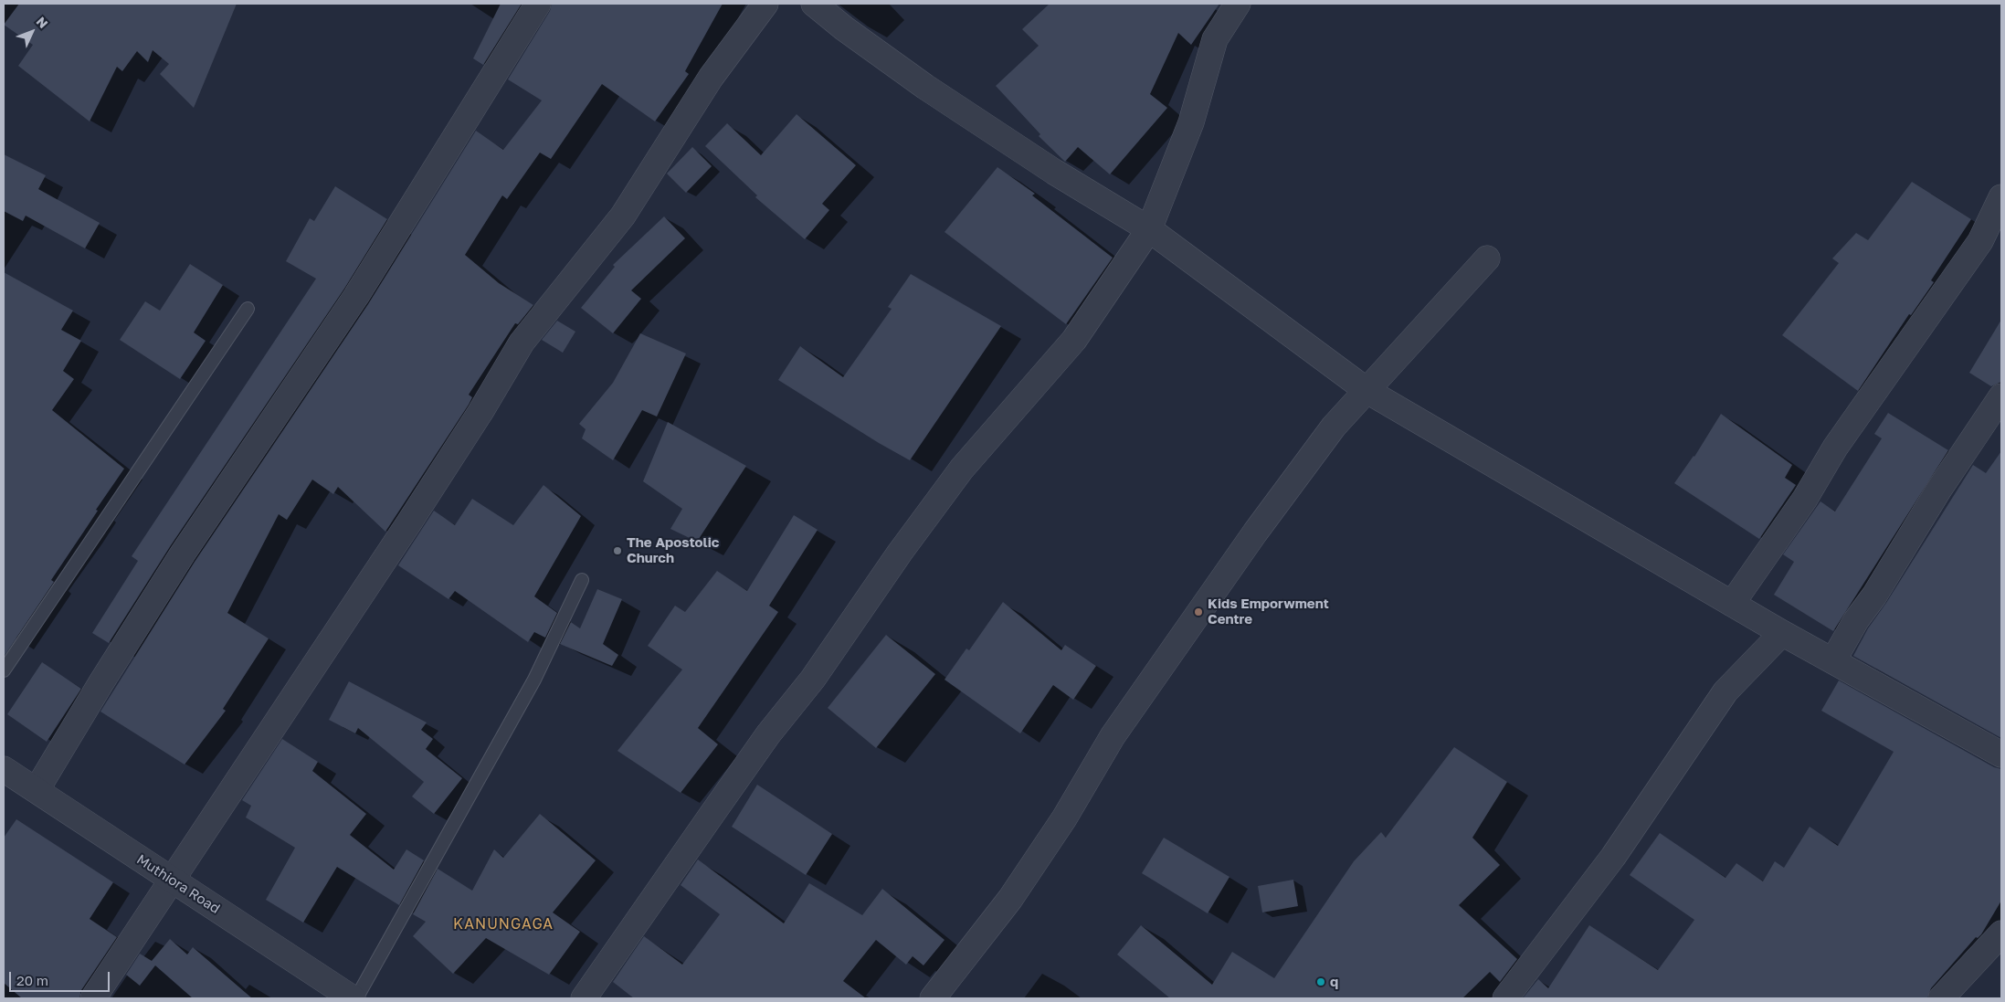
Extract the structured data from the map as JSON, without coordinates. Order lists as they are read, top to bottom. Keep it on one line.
{"streets":{"street":["Muthiora Road"]},"districts":["KANUNGAGA"],"places":["The Apostolic Church","Kids Emporwment Centre","q"],"scale_bar":"20 m","north":"top right"}
